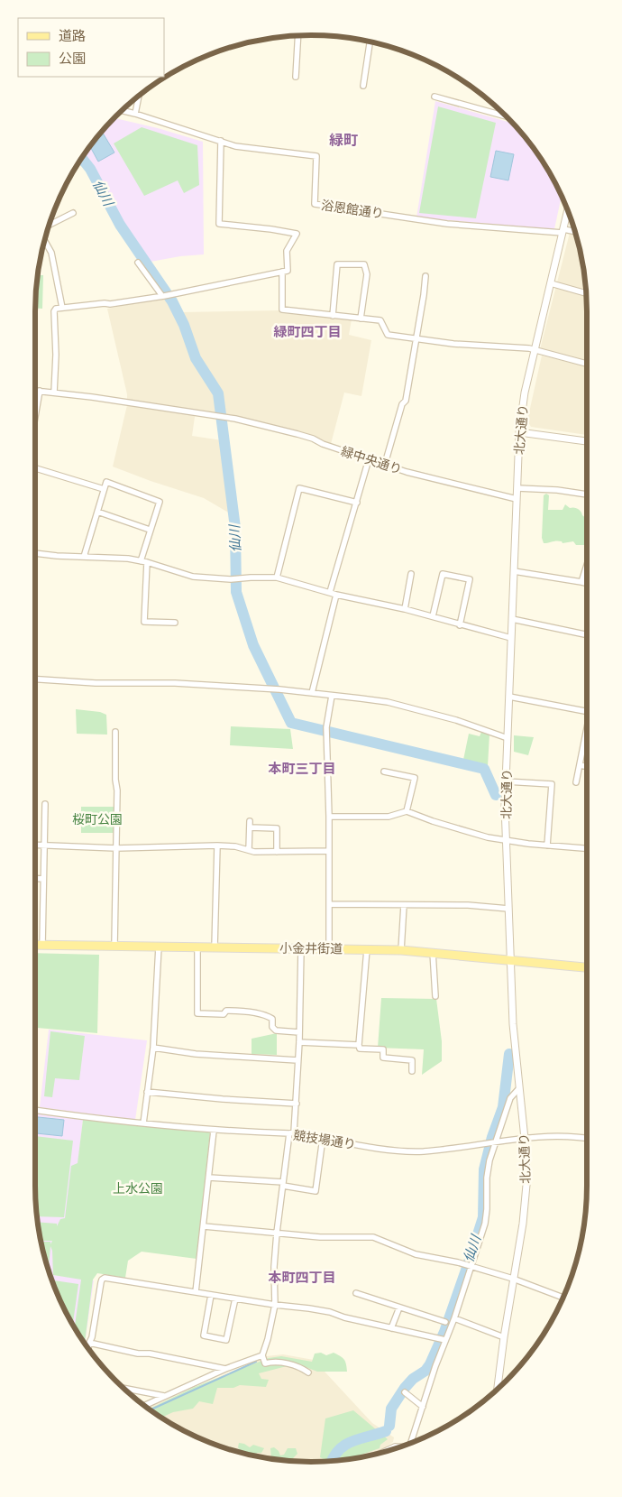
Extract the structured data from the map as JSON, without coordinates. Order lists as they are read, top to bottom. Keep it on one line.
{"streets":{"main road":["小金井街道"],"street":["浴恩館通り","北大通り","緑中央通り","競技場通り"]},"crossings":[["浴恩館通り","北大通り"],["北大通り","緑中央通り"],["北大通り","小金井街道"],["北大通り","競技場通り"]],"districts":["緑町","緑町四丁目","本町三丁目","本町四丁目"],"water":["仙川"],"parks":["桜町公園","上水公園"],"legend":["道路","公園"]}
